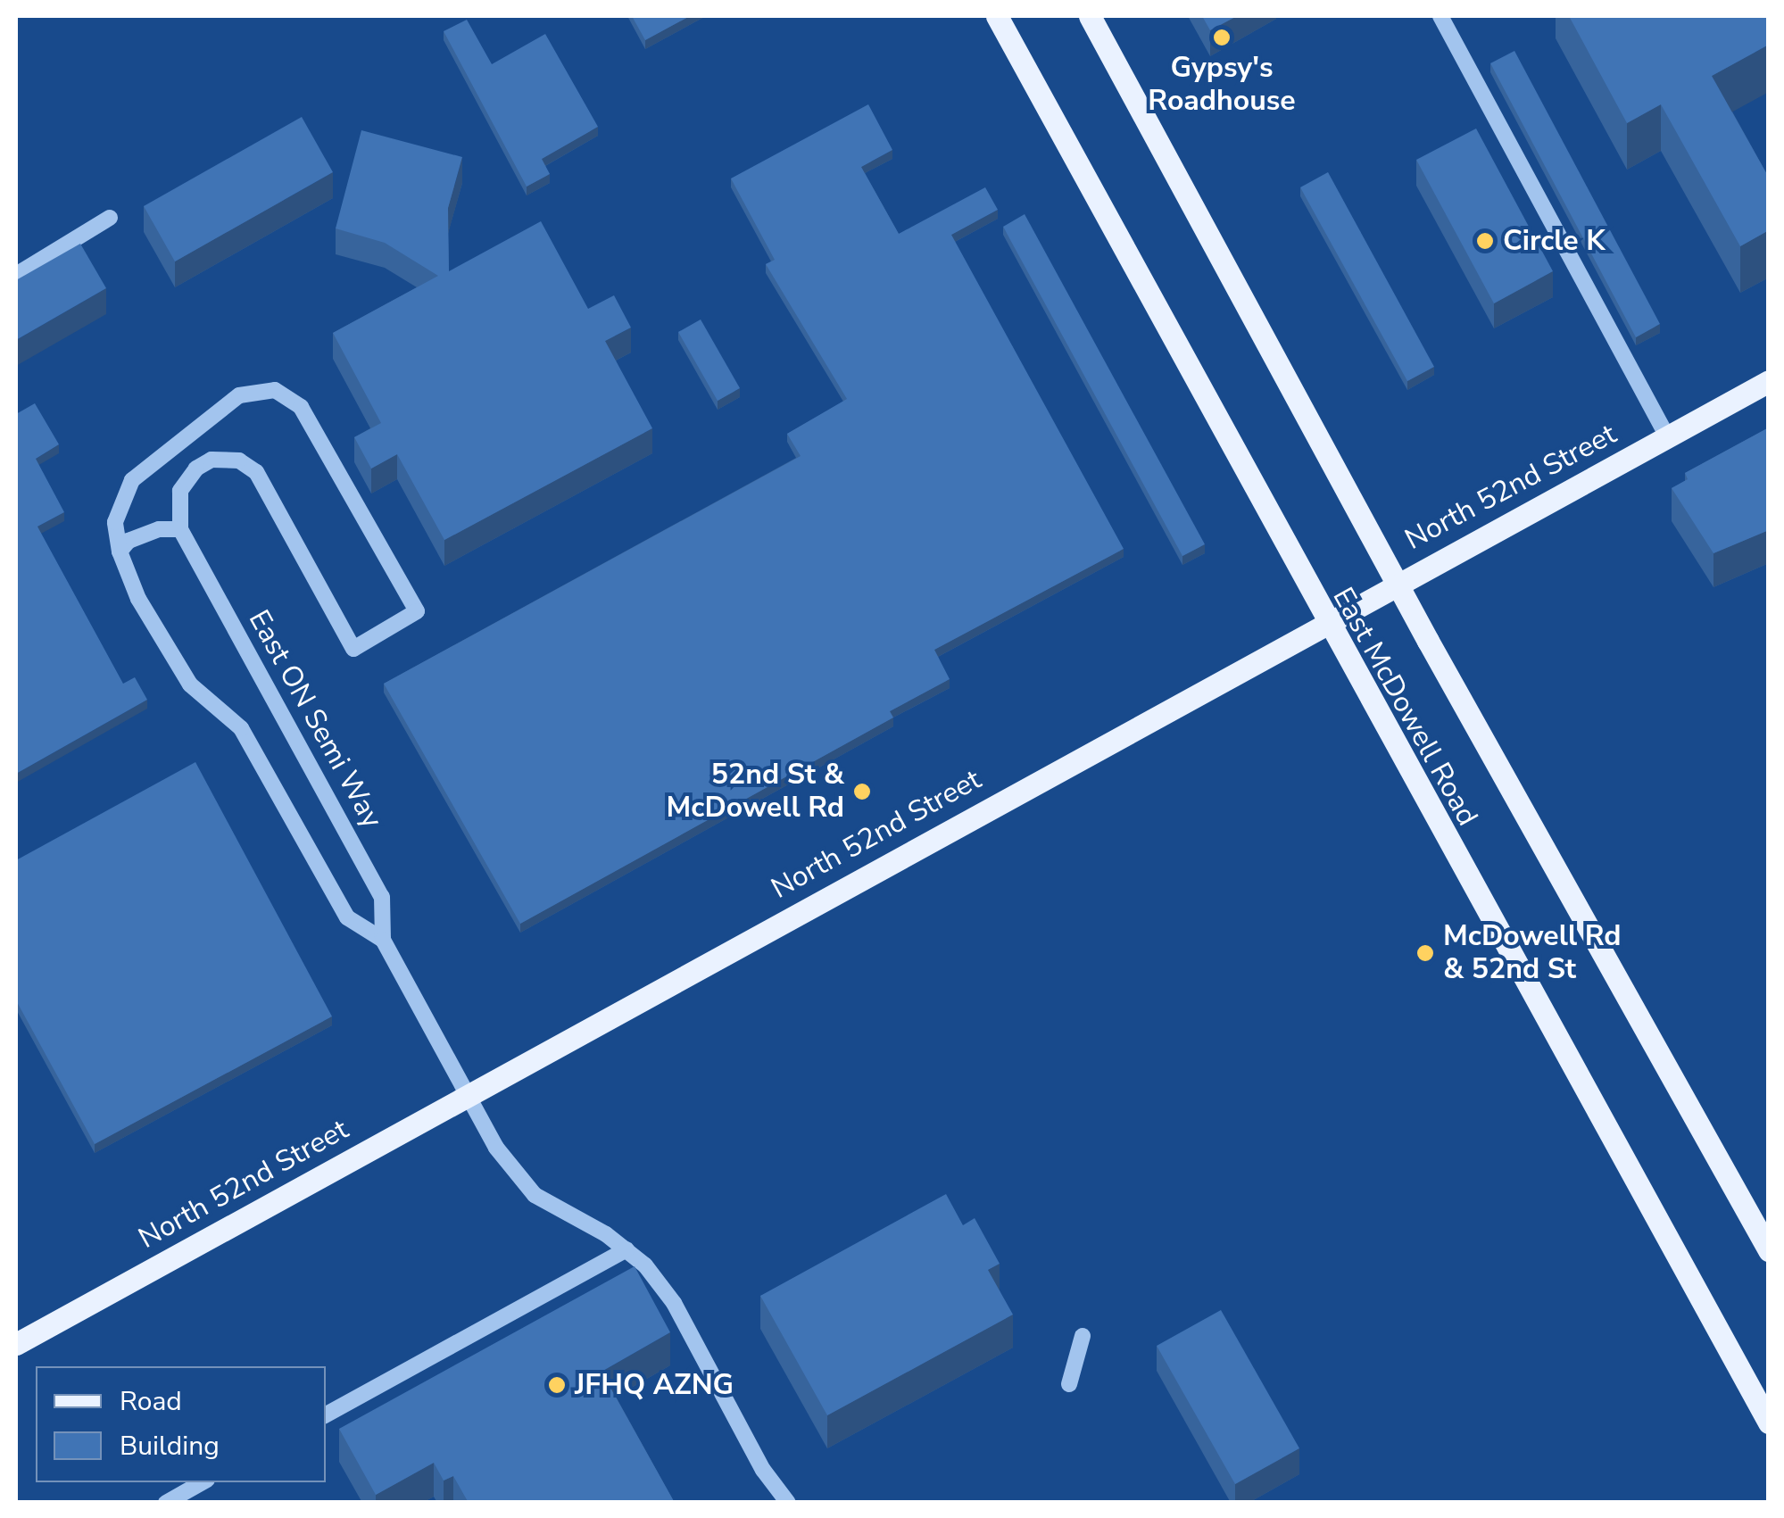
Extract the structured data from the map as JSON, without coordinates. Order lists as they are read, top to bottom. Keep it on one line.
{"streets":{"main road":["North 52nd Street","East McDowell Road"],"street":["East ON Semi Way"]},"crossings":[["North 52nd Street","East McDowell Road"],["North 52nd Street","East ON Semi Way"]],"places":["Gypsy's Roadhouse","Circle K","52nd St & McDowell Rd","McDowell Rd & 52nd St","JFHQ AZNG"],"legend":["Road","Building"]}
